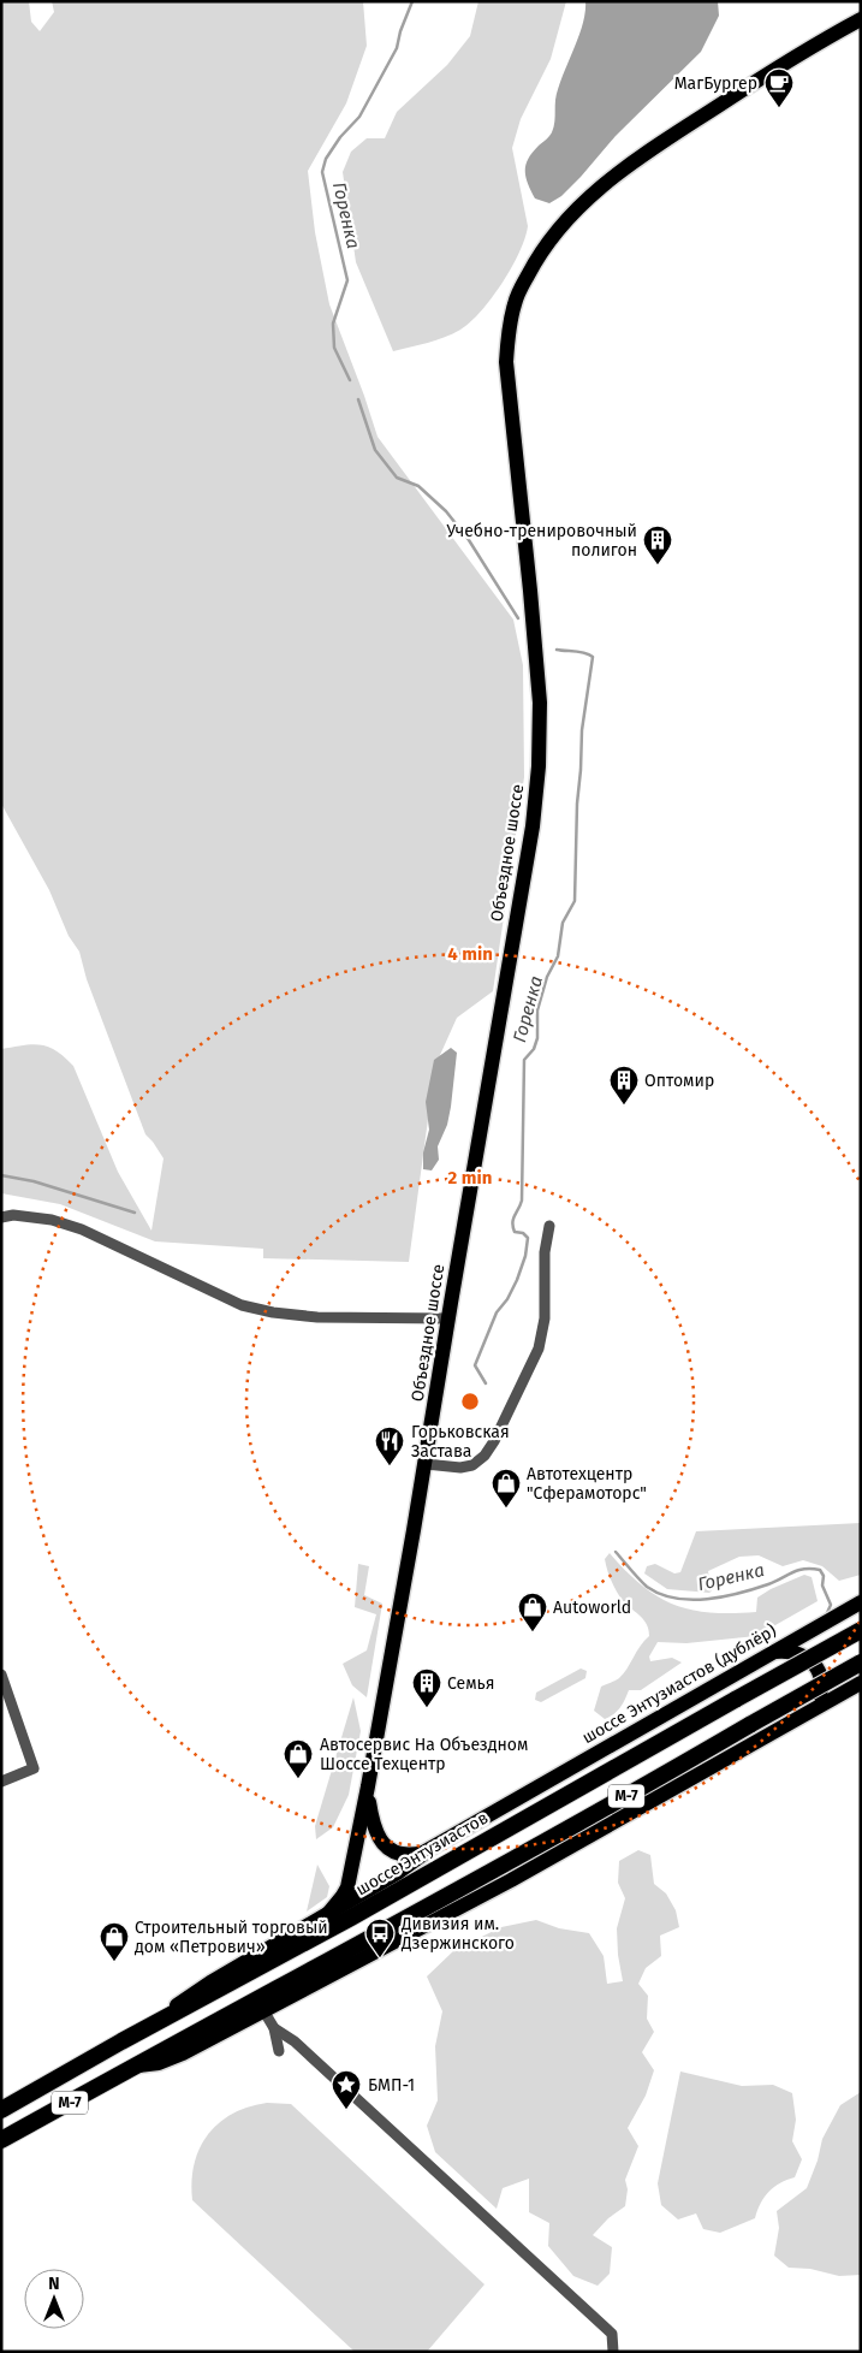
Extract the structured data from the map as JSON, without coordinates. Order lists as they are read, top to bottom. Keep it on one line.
{"streets":{"highway":["М-7","шоссе Энтузиастов"],"main road":["Объездное шоссе","шоссе Энтузиастов (дублёр)"]},"water":["Горенка"],"places":{"cafe":["МагБургер"],"building":["Учебно-тренировочный полигон","Оптомир","Семья"],"restaurant":["Горьковская Застава"],"shop":["Автотехцентр \"Сферамоторс\"","Autoworld","Автосервис На Объездном Шоссе Техцентр","Строительный торговый дом «Петрович»"],"bus stop":["Дивизия им. Дзержинского"],"place":["БМП-1"]},"north":"top","rings":["4 min","2 min"]}
